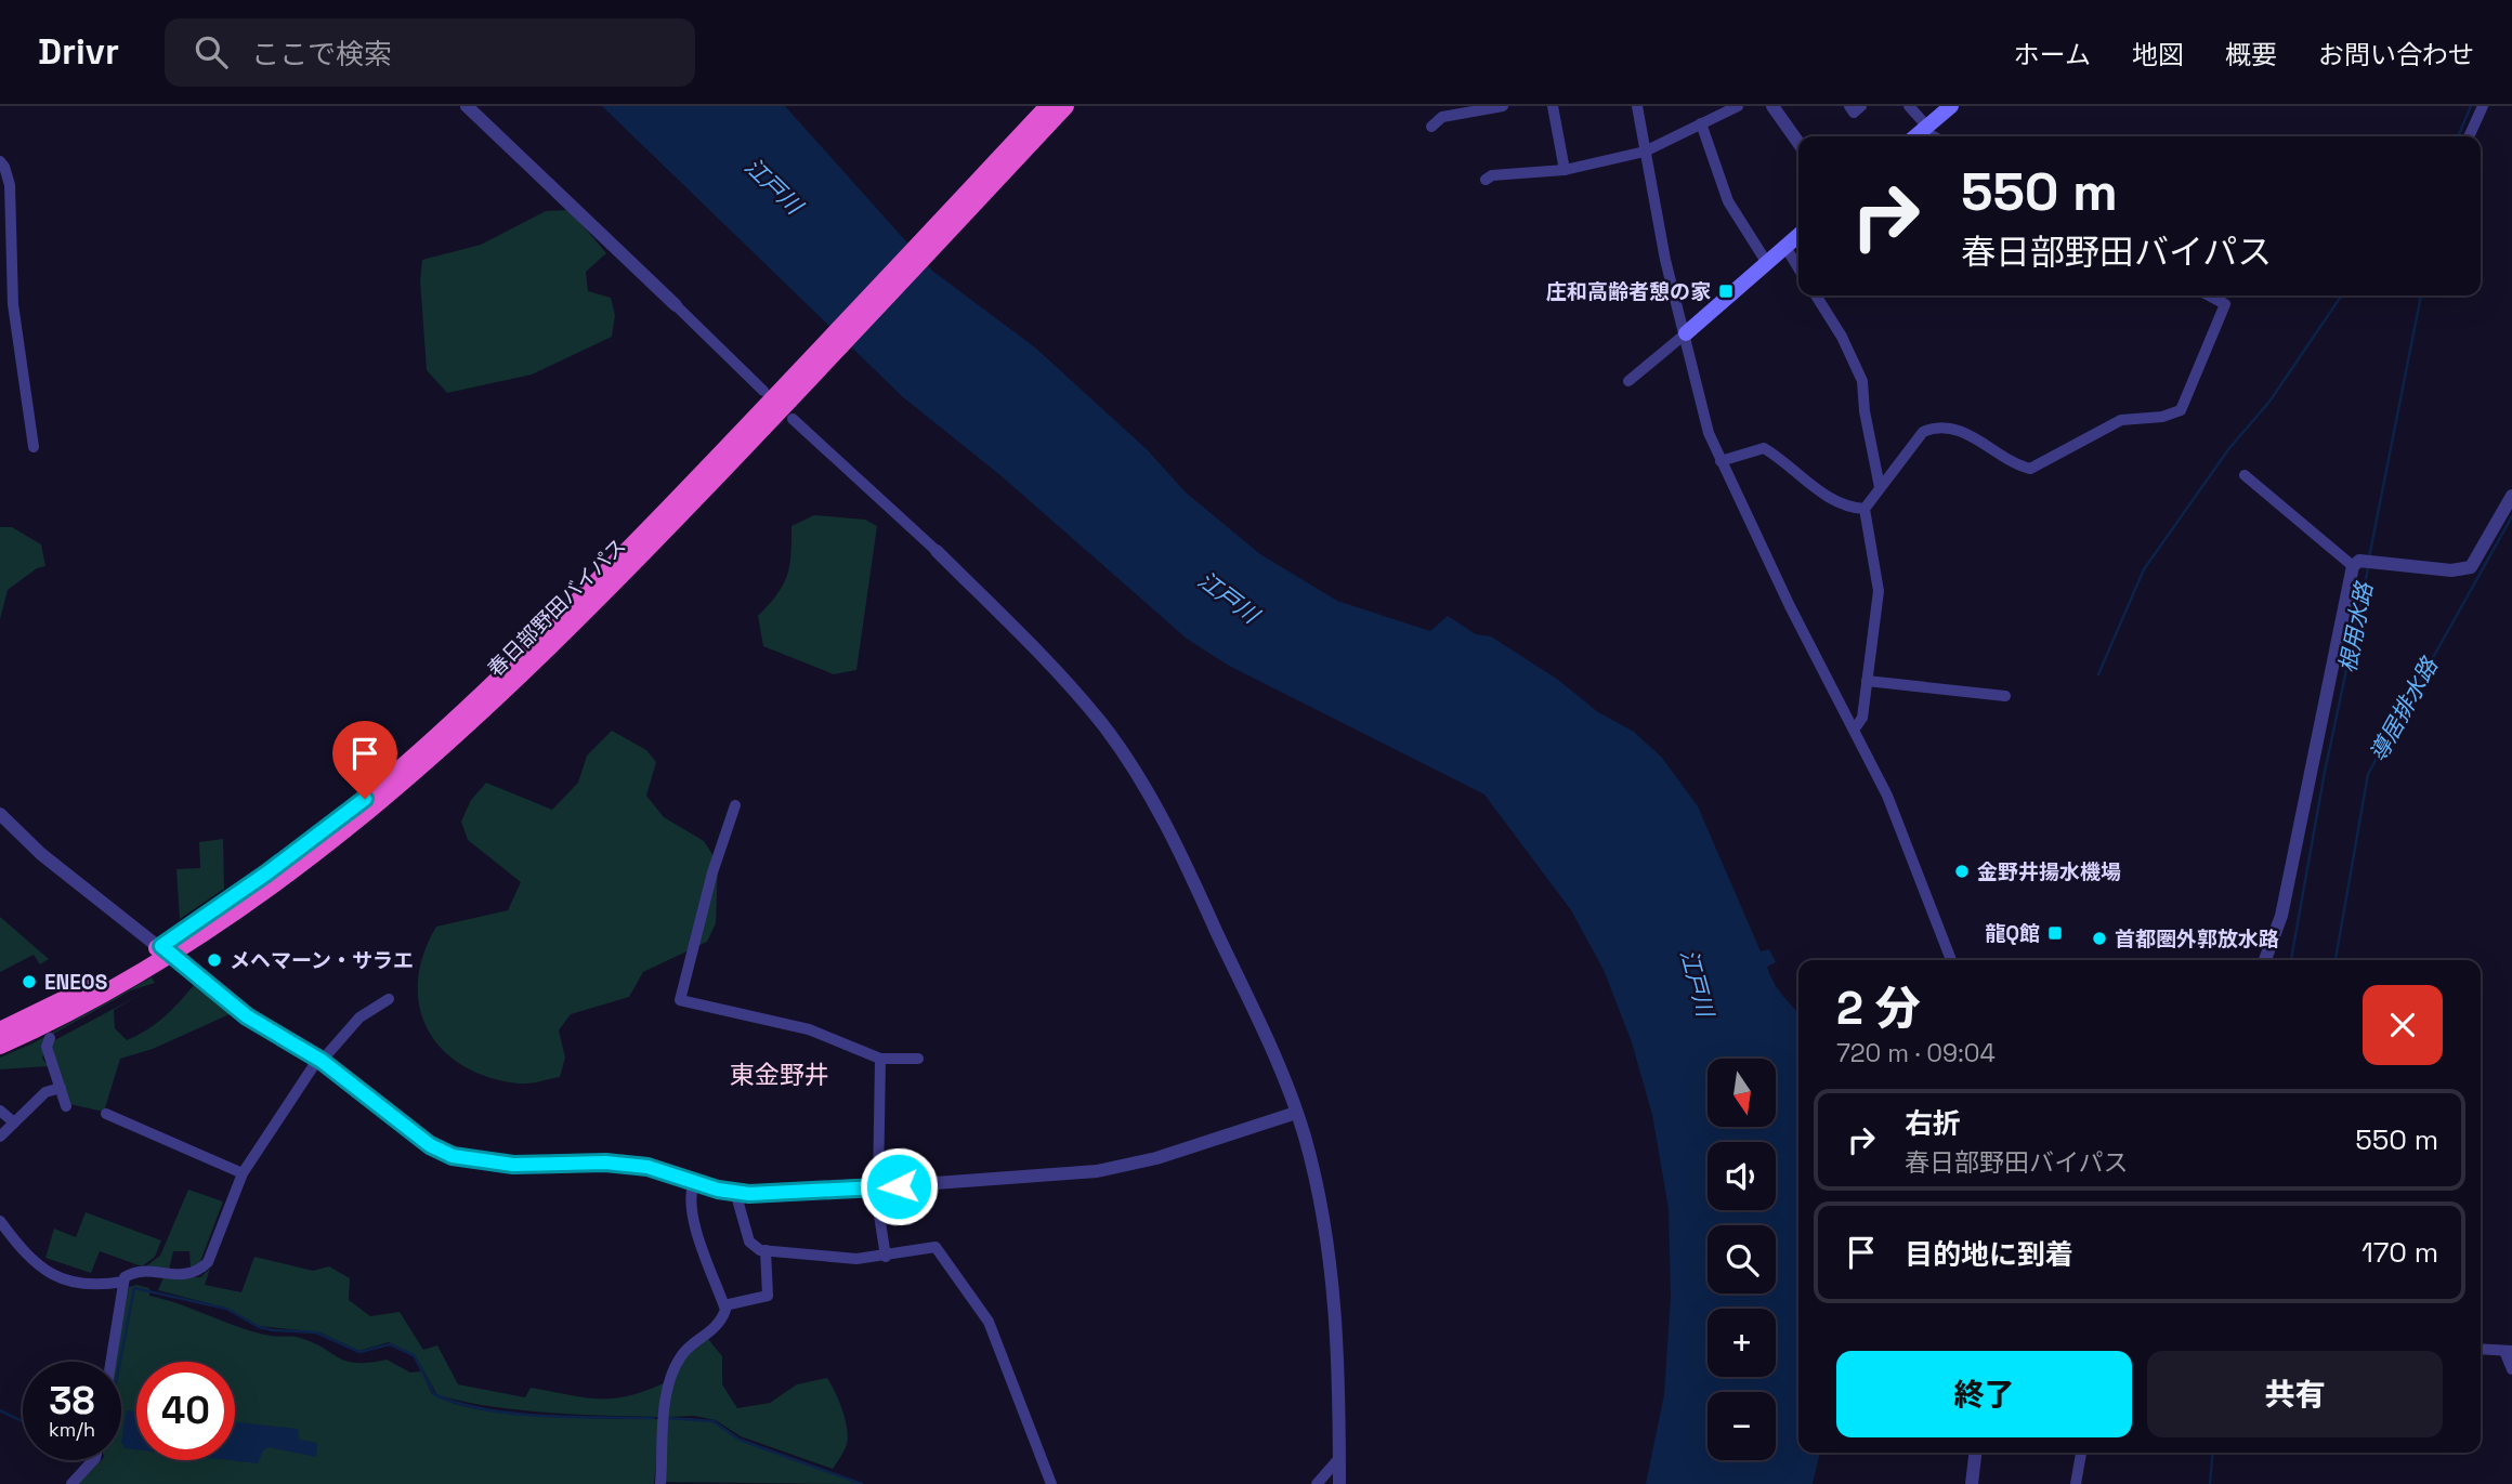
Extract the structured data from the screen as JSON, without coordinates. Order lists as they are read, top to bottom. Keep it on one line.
{"streets":{"highway":["春日部野田バイパス"]},"districts":["東金野井"],"water":["江戸川","根用水路","導居排水路"],"places":{"transit":["庄和高齢者憩の家","龍Q館"],"other":["金野井揚水機場","首都圏外郭放水路","メヘマーン・サラエ","ENEOS"]},"north":"bottom","page":{"header":"Drivr","search":"ここで検索","nav":["ホーム","地図","概要","お問い合わせ"],"turn":["550 m","春日部野田バイパス"],"heading":["2 分","720 m · 09:04"],"map_buttons":["+","−"],"list":[{"name":"右折","note":"春日部野田バイパス","value":"550 m"},{"name":"目的地に到着","value":"170 m"}],"buttons":["終了","共有"],"speed":"38 km/h","limit":"40"}}
